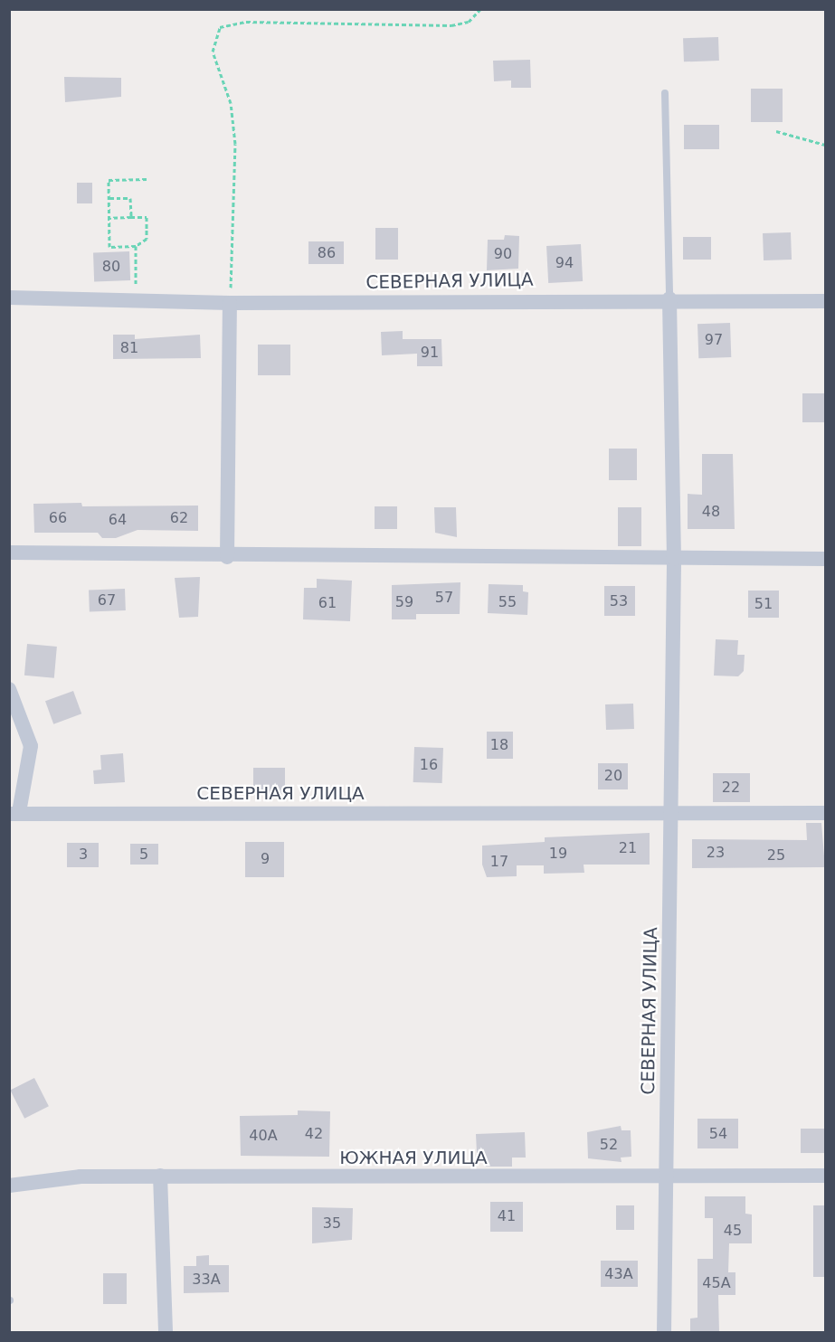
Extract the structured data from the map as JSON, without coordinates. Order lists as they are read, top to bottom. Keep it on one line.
{"streets":{"street":["СЕВЕРНАЯ УЛИЦА","ЮЖНАЯ УЛИЦА"]},"crossings":[["СЕВЕРНАЯ УЛИЦА","ЮЖНАЯ УЛИЦА"]],"house_numbers":["86","90","94","80","97","81","91","48","66","62","64","57","67","53","59","55","61","51","18","16","20","22","21","23","19","3","5","25","9","17","42","54","40А","52","41","35","45","43А","33А","45А"]}
